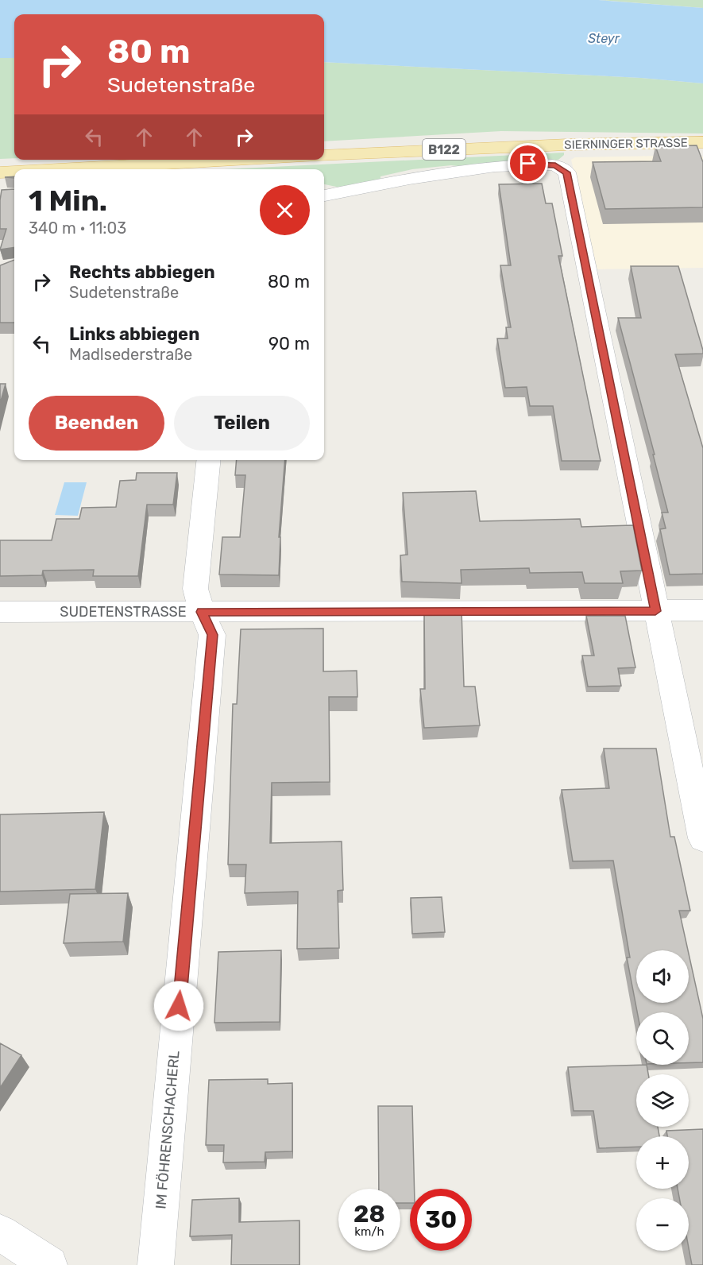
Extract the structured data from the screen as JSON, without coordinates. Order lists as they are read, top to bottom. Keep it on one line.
{"streets":{"main road":["SIERNINGER STRASSE","B122"],"street":["SUDETENSTRASSE","IM FÖHRENSCHACHERL"]},"crossings":[["SIERNINGER STRASSE","SUDETENSTRASSE"],["SUDETENSTRASSE","IM FÖHRENSCHACHERL"]],"water":["Steyr"],"page":{"turn":["80 m","Sudetenstraße"],"heading":["1 Min.","340 m · 11:03"],"list":[{"name":"Rechts abbiegen","note":"Sudetenstraße","value":"80 m"},{"name":"Links abbiegen","note":"Madlsederstraße","value":"90 m"}],"buttons":["Beenden","Teilen"],"map_buttons":["+","−"],"speed":"28 km/h","limit":"30"}}
